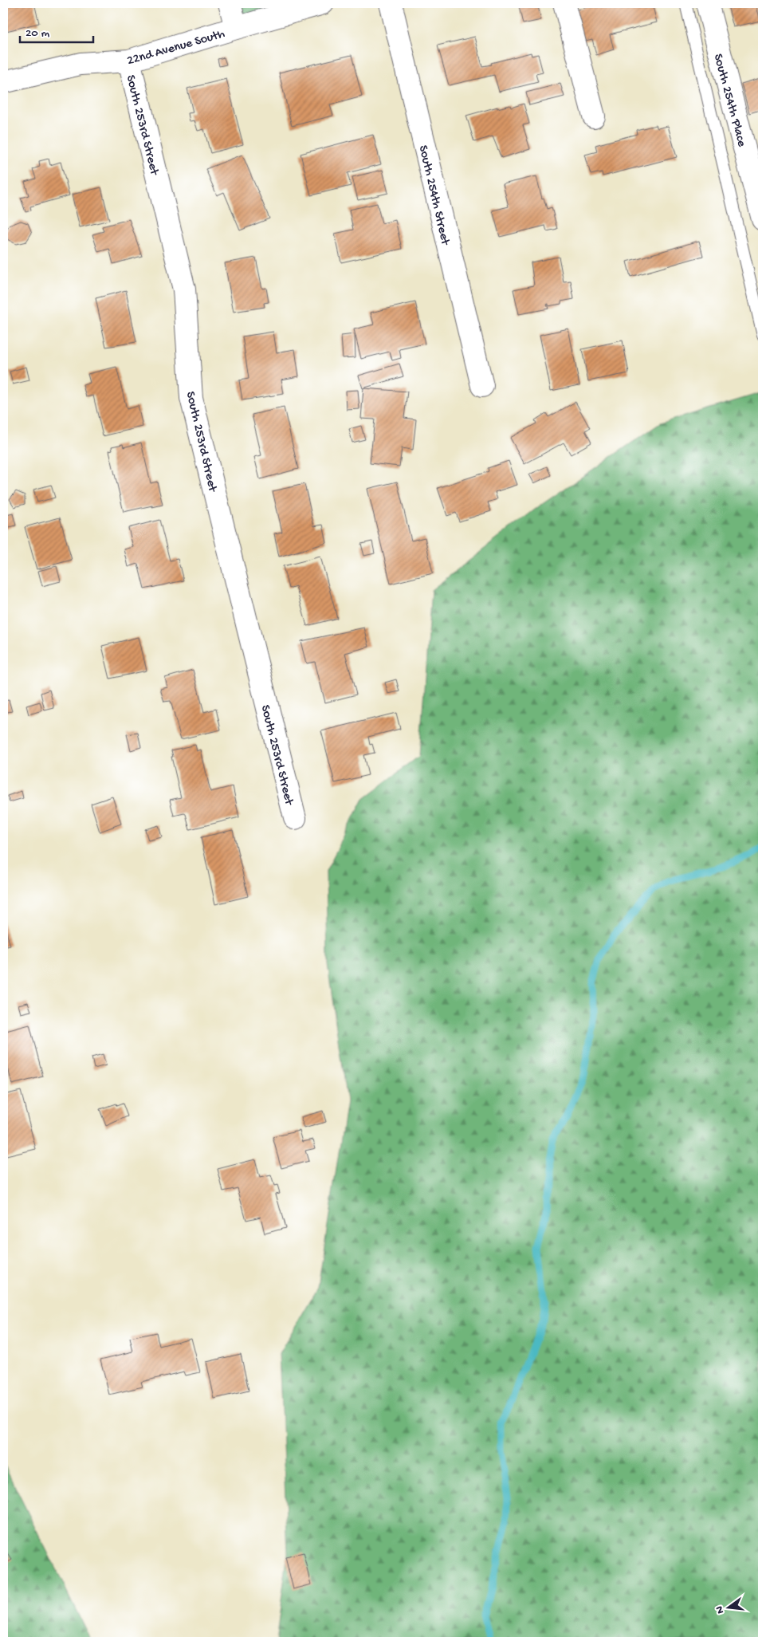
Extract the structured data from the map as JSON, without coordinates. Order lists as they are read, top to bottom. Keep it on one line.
{"streets":{"street":["22nd Avenue South","South 254th Place","South 253rd Street","South 254th Street"]},"crossings":[["22nd Avenue South","South 253rd Street"]],"scale_bar":"20 m","north":"left"}
